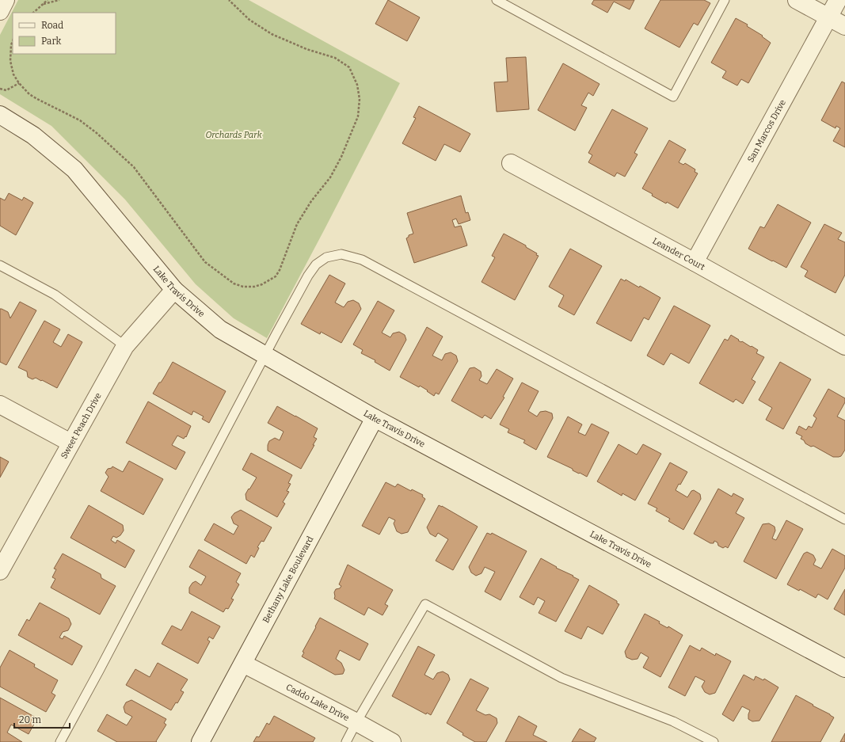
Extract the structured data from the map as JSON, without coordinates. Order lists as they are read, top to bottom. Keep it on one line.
{"streets":{"street":["San Marcos Drive","Leander Court","Lake Travis Drive","Sweet Peach Drive","Bethany Lake Boulevard","Caddo Lake Drive"]},"crossings":[["San Marcos Drive","Leander Court"],["Lake Travis Drive","Sweet Peach Drive"],["Lake Travis Drive","Bethany Lake Boulevard"],["Bethany Lake Boulevard","Caddo Lake Drive"]],"parks":["Orchards Park"],"legend":["Road","Park"],"scale_bar":"20 m"}
